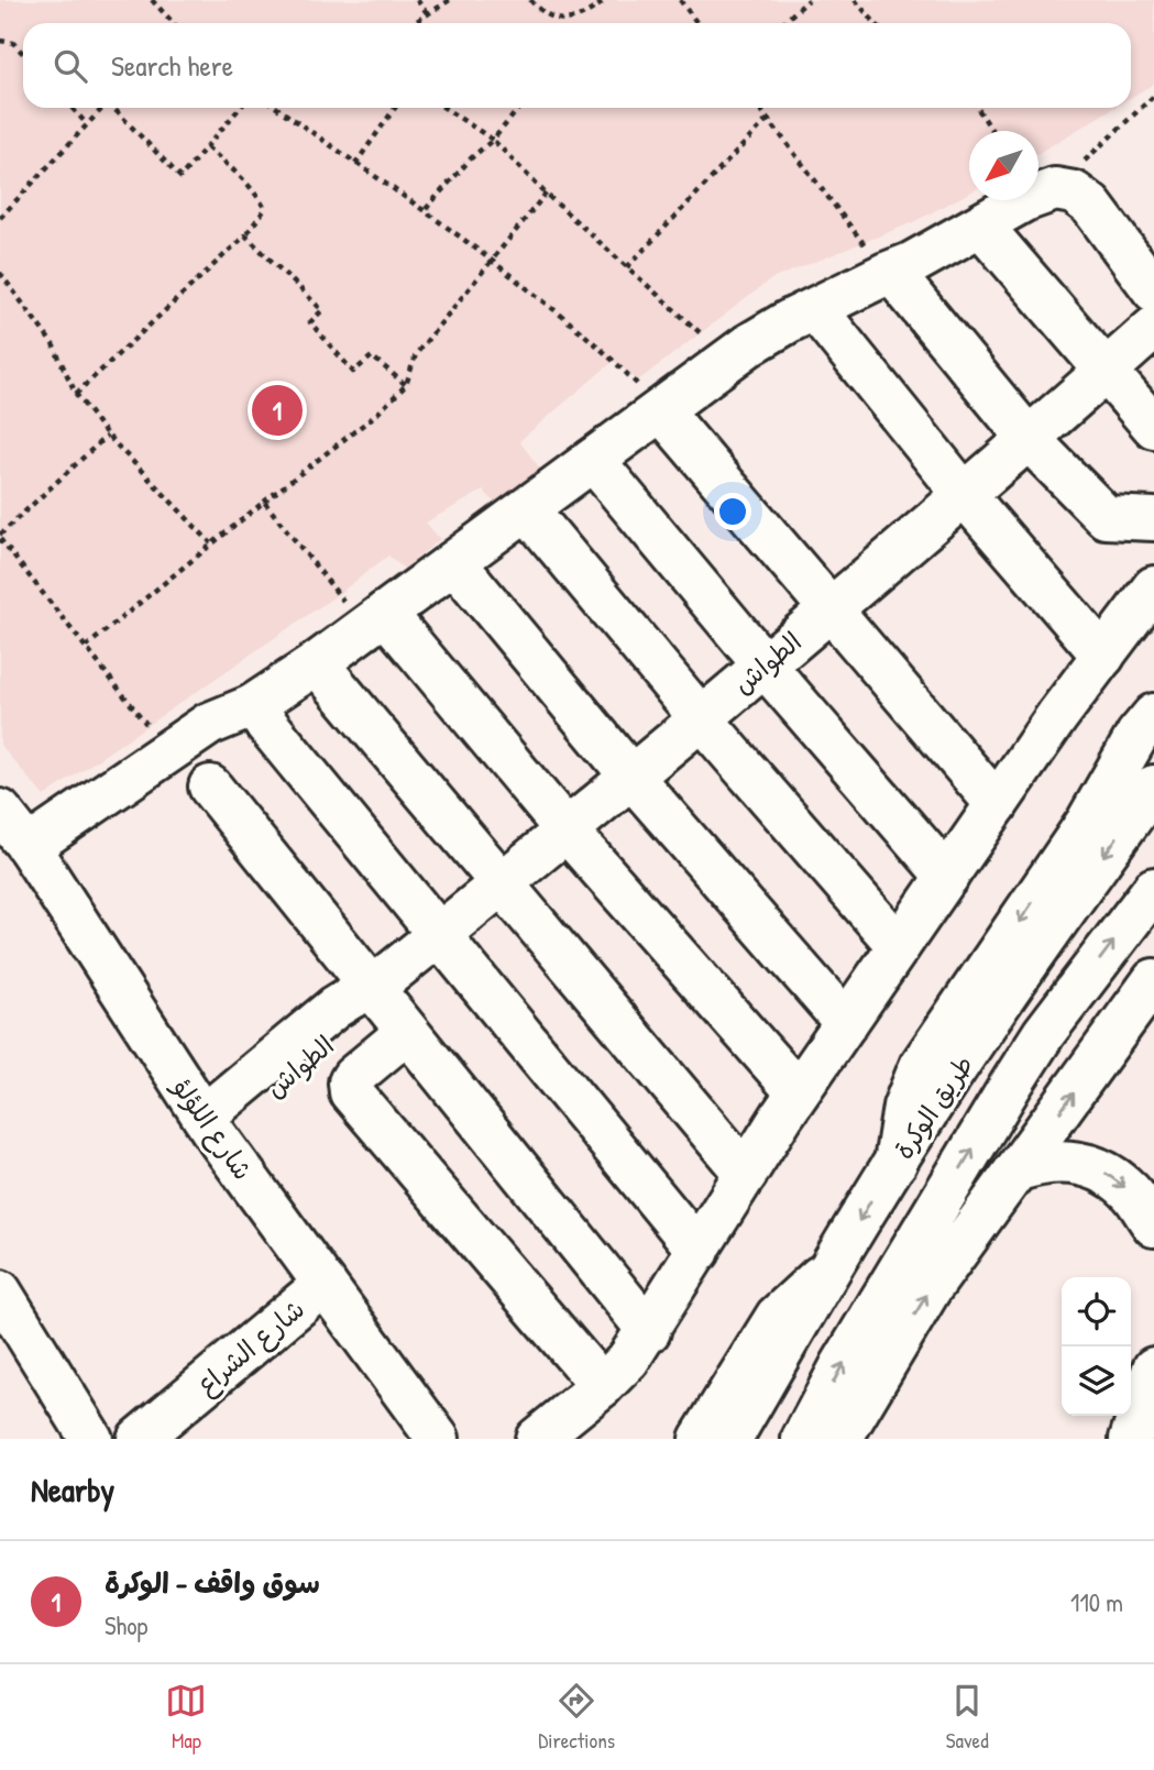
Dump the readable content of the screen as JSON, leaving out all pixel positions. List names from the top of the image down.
{
  "streets": {
    "main road": [
      "الطواش",
      "طريق الوكرة",
      "شارع اللؤلؤ",
      "شارع الشراع"
    ]
  },
  "crossings": [
    ["الطواش", "شارع اللؤلؤ"],
    ["شارع اللؤلؤ", "شارع الشراع"]
  ],
  "north": "bottom left",
  "page": {
    "search": "Search here",
    "pins": "1",
    "heading": "Nearby",
    "list": [
      {
        "mark": "1",
        "name": "سوق واقف - الوكرة",
        "note": "Shop",
        "value": "110 m"
      }
    ],
    "nav": ["Map", "Directions", "Saved"]
  }
}
